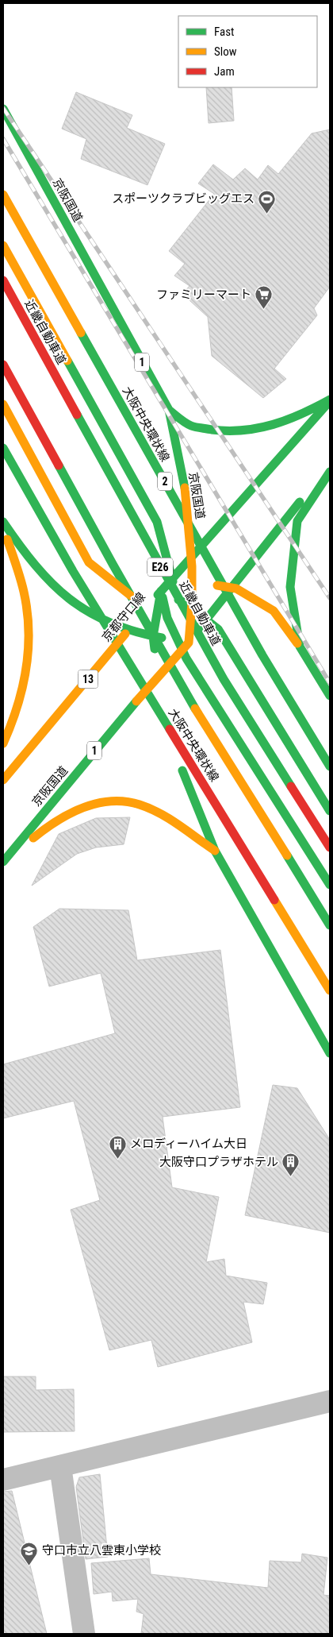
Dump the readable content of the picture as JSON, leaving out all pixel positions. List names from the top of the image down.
{
  "streets": {
    "main road": [
      "京阪国道",
      "近畿自動車道",
      "1",
      "大阪中央環状線",
      "2",
      "E26",
      "京都守口線",
      "13"
    ]
  },
  "crossings": [
    ["京阪国道", "京都守口線"]
  ],
  "places": {
    "sports": ["スポーツクラブビッグエス"],
    "supermarket": ["ファミリーマート"],
    "building": ["メロディーハイム大日", "大阪守口プラザホテル"],
    "school or university": ["守口市立八雲東小学校"]
  },
  "legend": ["Fast", "Slow", "Jam"]
}
